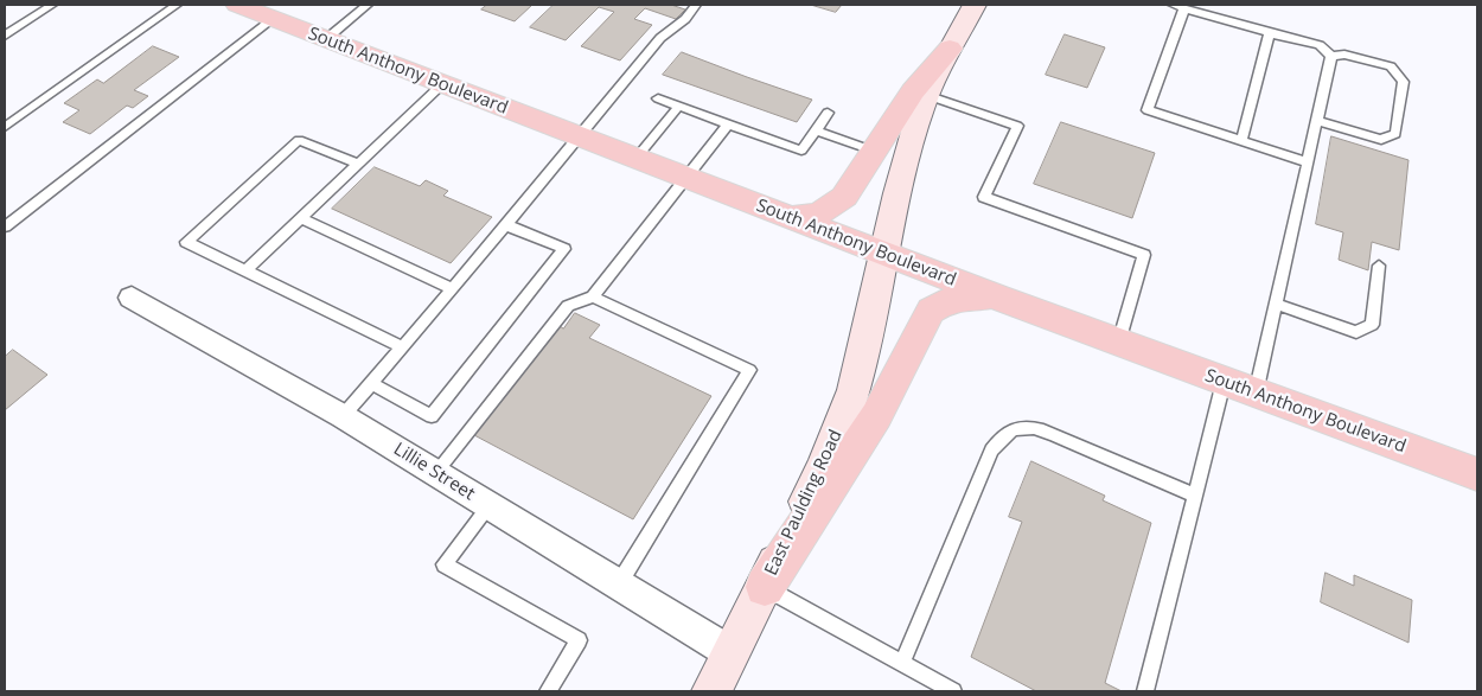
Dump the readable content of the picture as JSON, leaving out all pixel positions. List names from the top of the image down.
{
  "streets": {
    "main road": ["South Anthony Boulevard", "East Paulding Road"],
    "street": ["Lillie Street"]
  },
  "crossings": [
    ["South Anthony Boulevard", "East Paulding Road"],
    ["Lillie Street", "East Paulding Road"]
  ]
}
